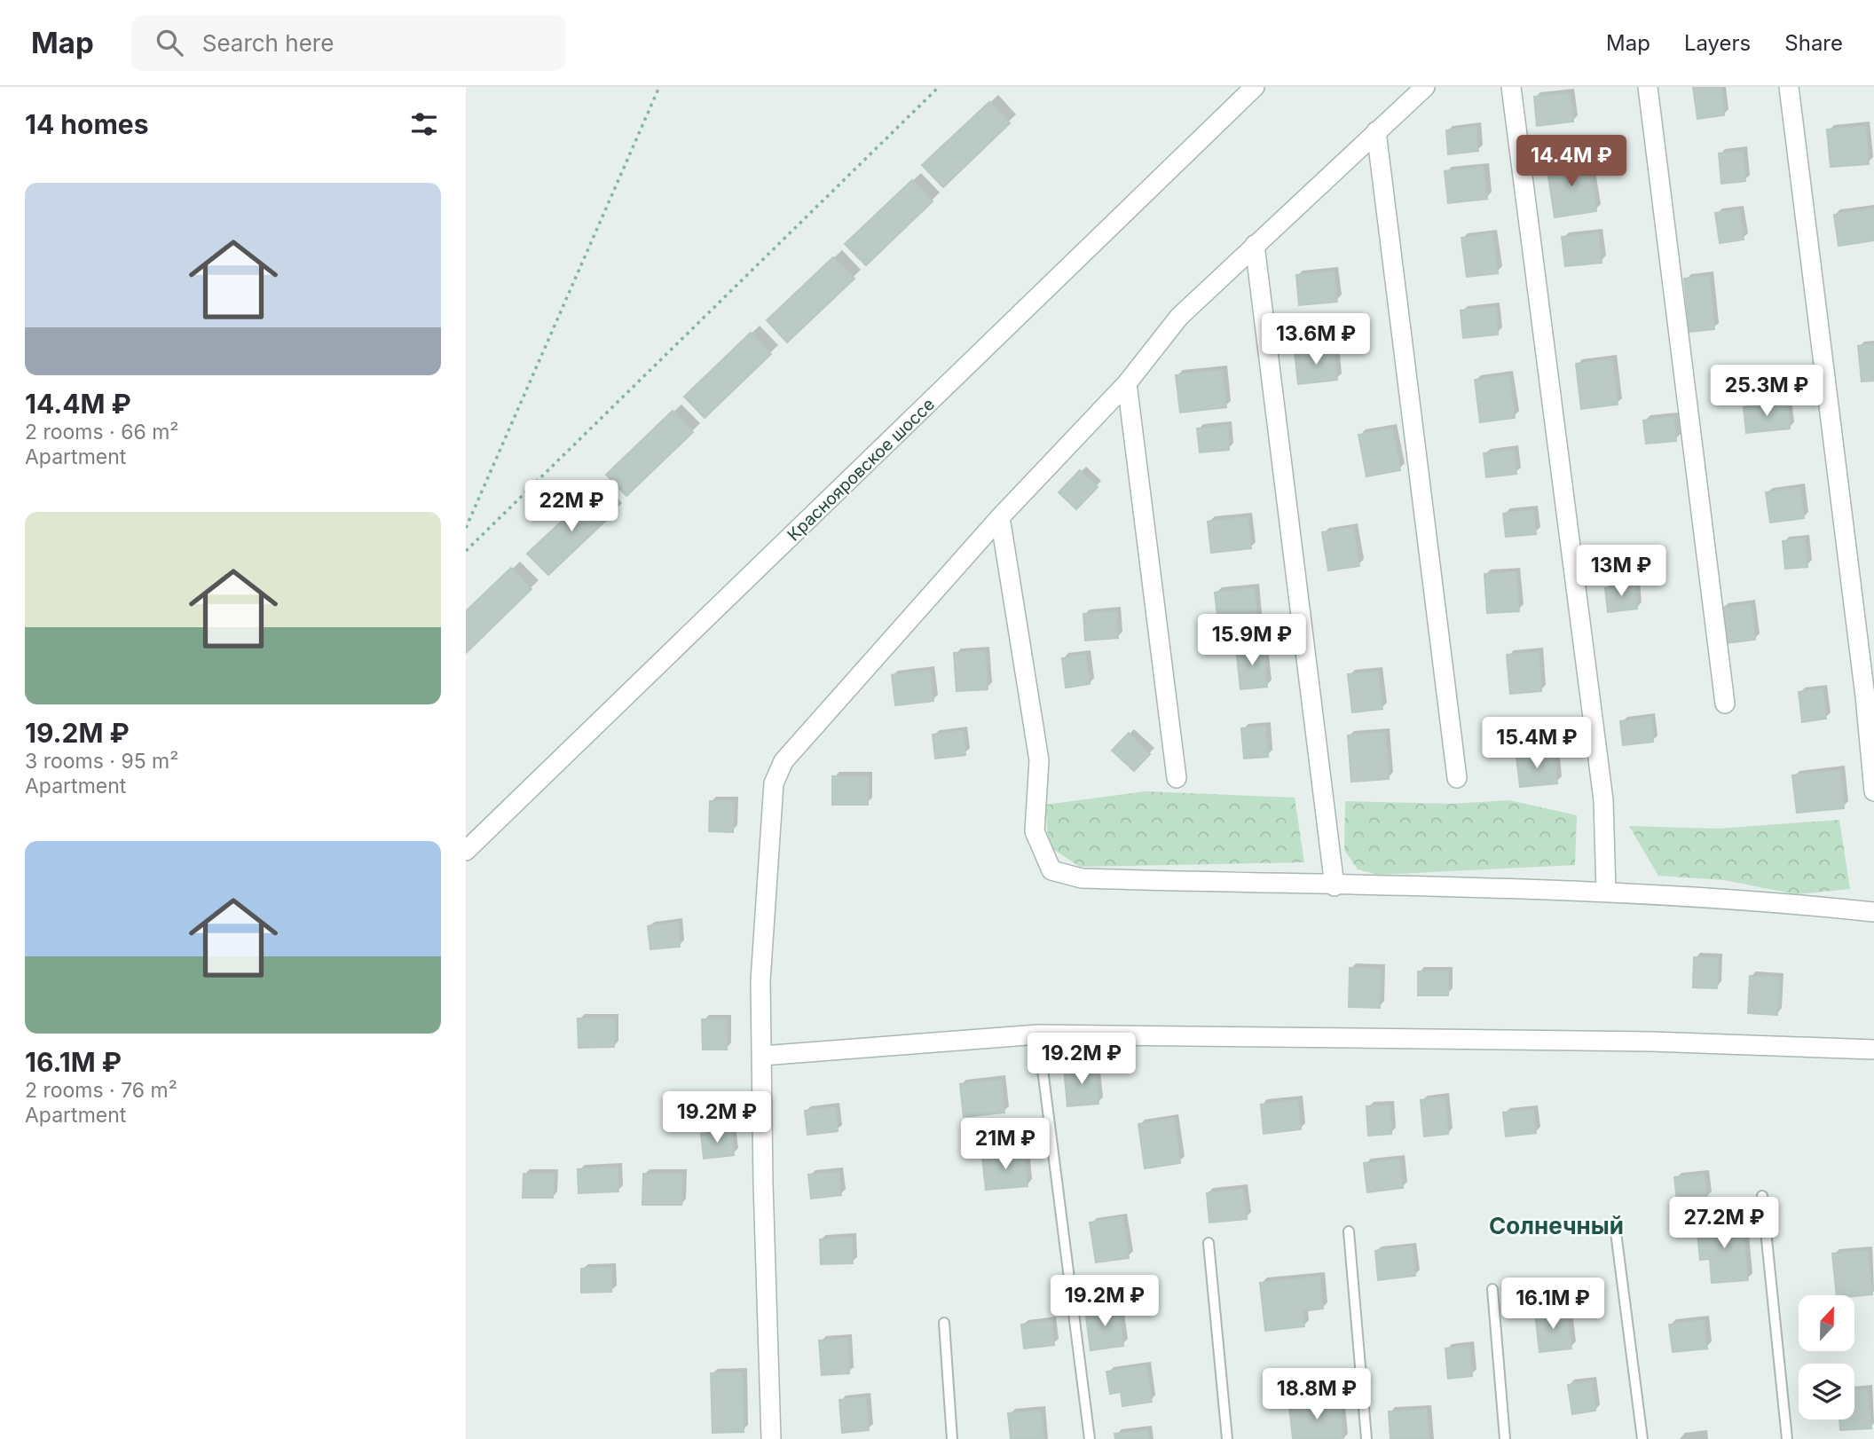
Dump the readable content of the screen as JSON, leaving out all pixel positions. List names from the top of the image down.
{
  "streets": {
    "street": ["Краснояровское шоссе"]
  },
  "districts": ["Солнечный"],
  "north": "top",
  "page": {
    "header": "Map",
    "search": "Search here",
    "nav": ["Map", "Layers", "Share"],
    "heading": "14 homes",
    "price": [
      "14.4M ₽",
      "13.6M ₽",
      "25.3M ₽",
      "22M ₽",
      "13M ₽",
      "15.9M ₽",
      "15.4M ₽",
      "19.2M ₽",
      "19.2M ₽",
      "21M ₽",
      "27.2M ₽",
      "19.2M ₽",
      "16.1M ₽",
      "18.8M ₽"
    ],
    "list": [
      {
        "name": "14.4M ₽",
        "note": "2 rooms · 66 m² · Apartment"
      },
      {
        "name": "19.2M ₽",
        "note": "3 rooms · 95 m² · Apartment"
      },
      {
        "name": "16.1M ₽",
        "note": "2 rooms · 76 m² · Apartment"
      }
    ]
  }
}
